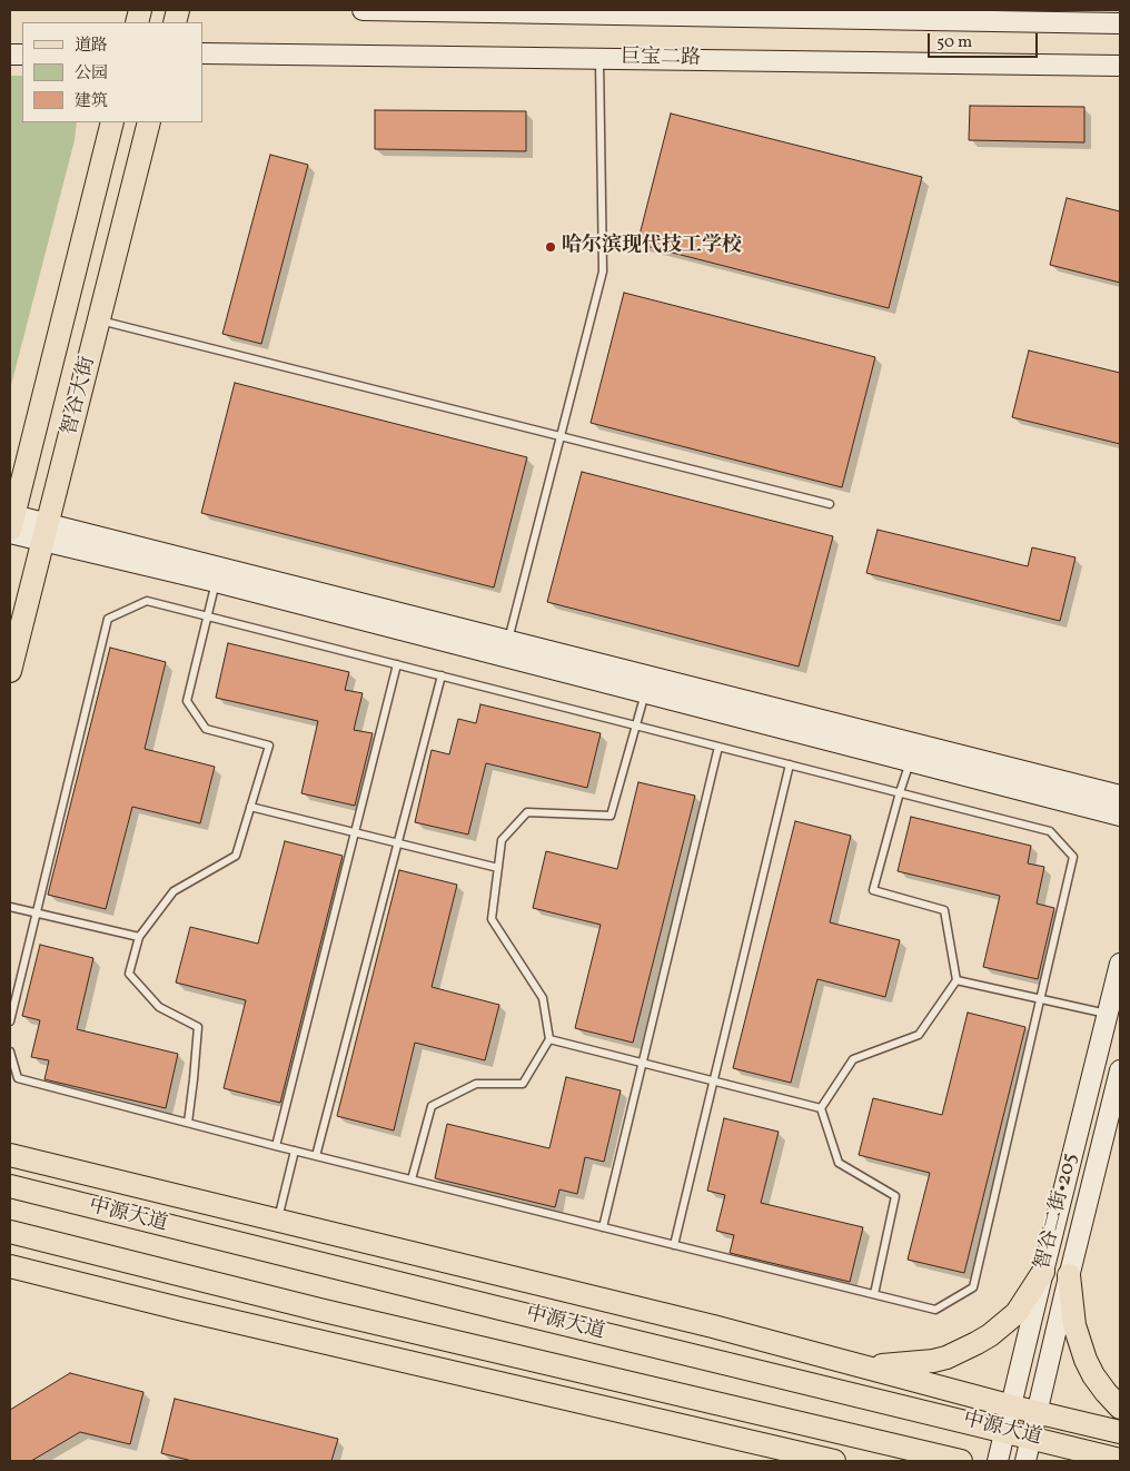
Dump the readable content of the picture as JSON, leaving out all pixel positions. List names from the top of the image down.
{
  "streets": {
    "main road": ["智谷大街", "中源大道"],
    "street": ["巨宝二路", "智谷二街•205"]
  },
  "crossings": [
    ["智谷二街•205", "中源大道"]
  ],
  "places": ["哈尔滨现代技工学校"],
  "legend": ["道路", "公园", "建筑"],
  "scale_bar": "50 m"
}
